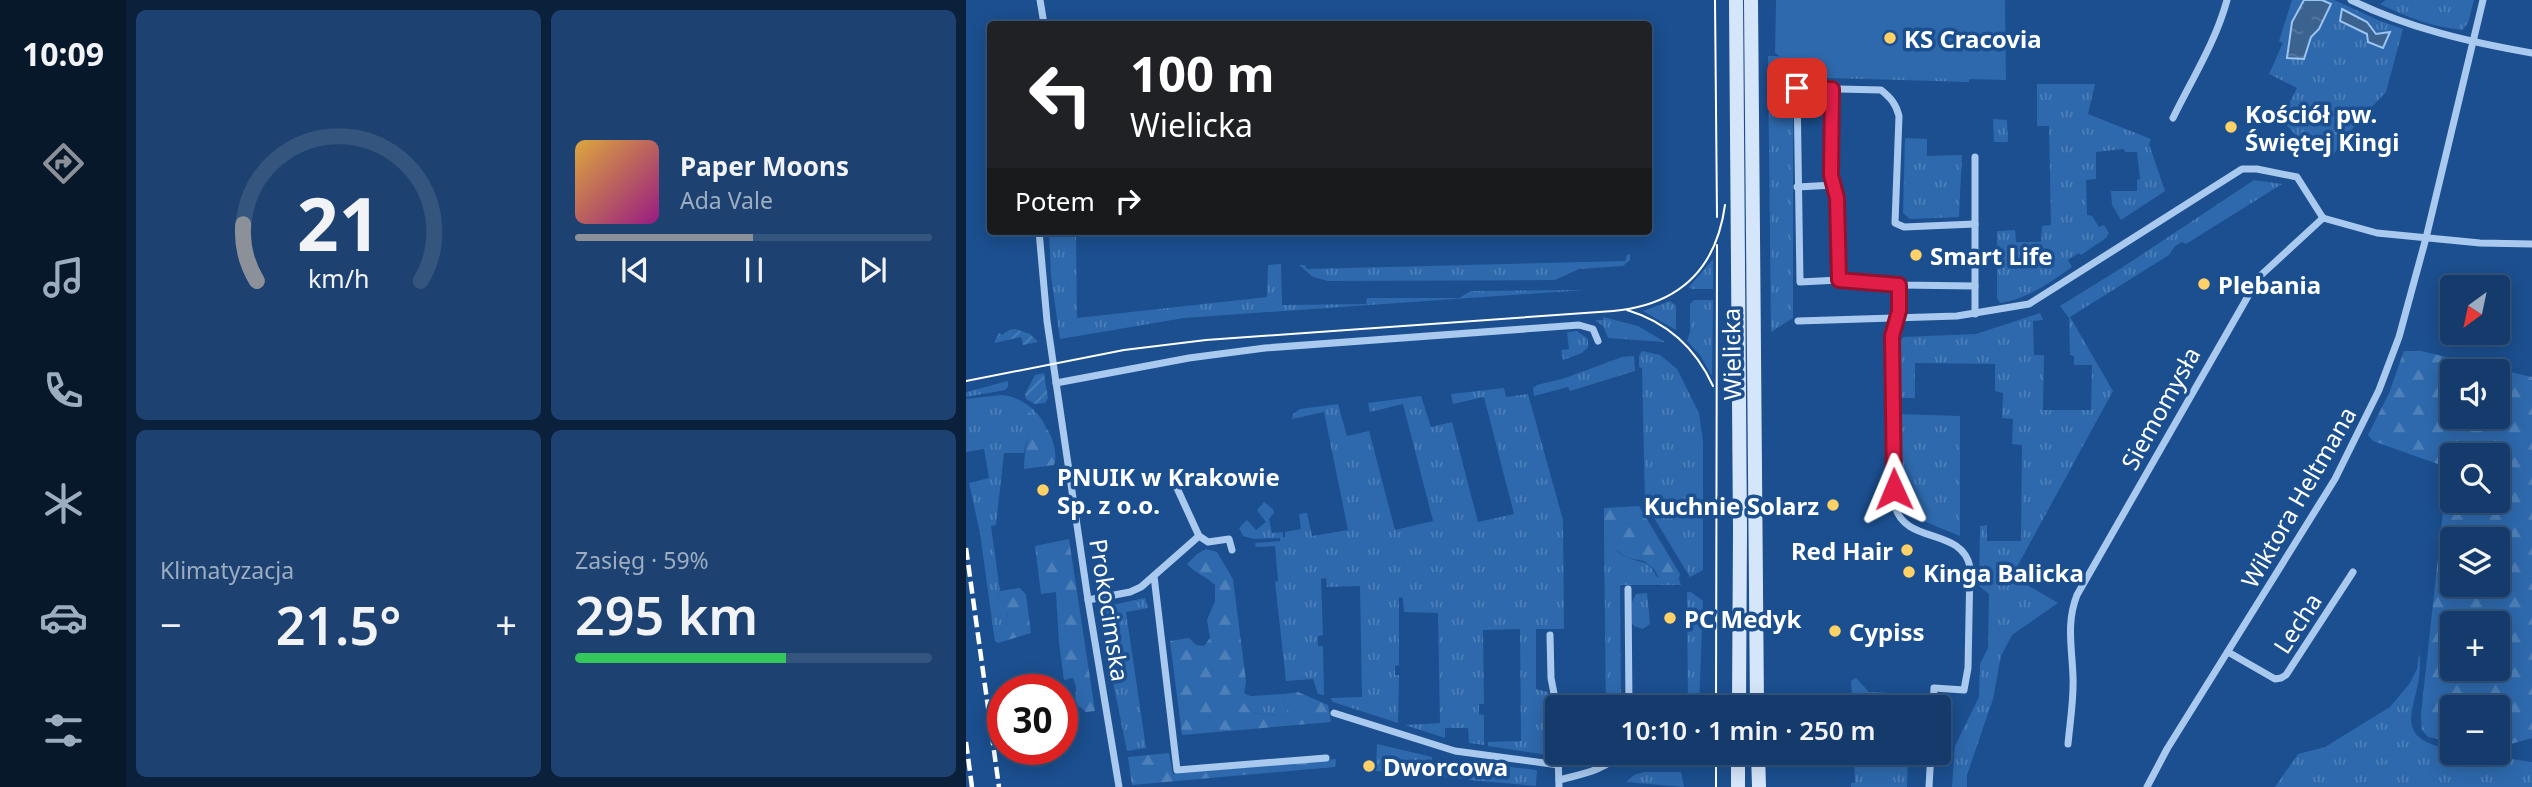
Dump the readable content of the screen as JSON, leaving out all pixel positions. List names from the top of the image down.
{
  "streets": {
    "main road": ["Wielicka"],
    "street": [
      "Siemomysła",
      "Wiktora Heltmana",
      "Prokocimska",
      "Lecha"
    ]
  },
  "crossings": [
    ["Wiktora Heltmana", "Lecha"]
  ],
  "places": [
    "KS Cracovia",
    "Kościół pw. Świętej Kingi",
    "Smart Life",
    "Plebania",
    "PNUIK w Krakowie Sp. z o.o.",
    "Kuchnie Solarz",
    "Red Hair",
    "Kinga Balicka",
    "PC Medyk",
    "Cypiss",
    "Dworcowa"
  ],
  "north": "bottom left",
  "page": {
    "tabs": "10:09",
    "turn": ["100 m", "Wielicka"],
    "song": ["Paper Moons", "Ada Vale"],
    "then": "Potem",
    "map_buttons": ["+", "−"],
    "tile": [
      "Klimatyzacja",
      ["Zasięg · 59%", "295 km"]
    ],
    "heat": ["−", "21.5°", "+"],
    "limit": "30",
    "trip": "10:10 · 1 min · 250 m",
    "gauge": ["21", "km/h"]
  }
}
